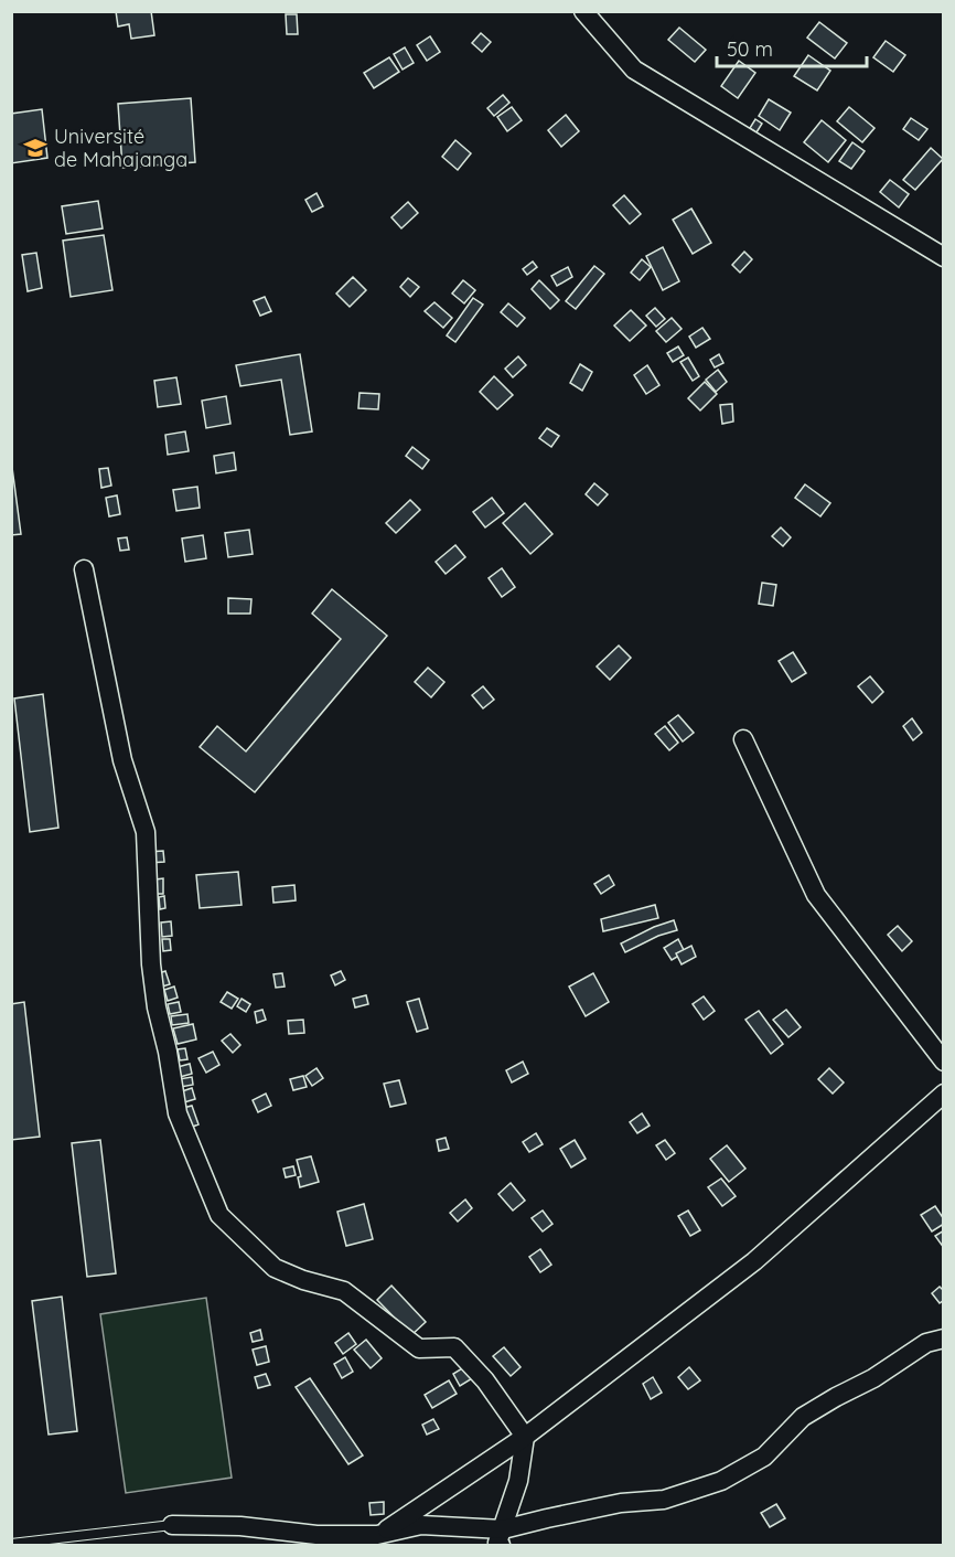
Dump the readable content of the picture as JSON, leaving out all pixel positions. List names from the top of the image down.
{
  "places": {
    "school or university": ["Université de Mahajanga"]
  },
  "scale_bar": "50 m"
}
